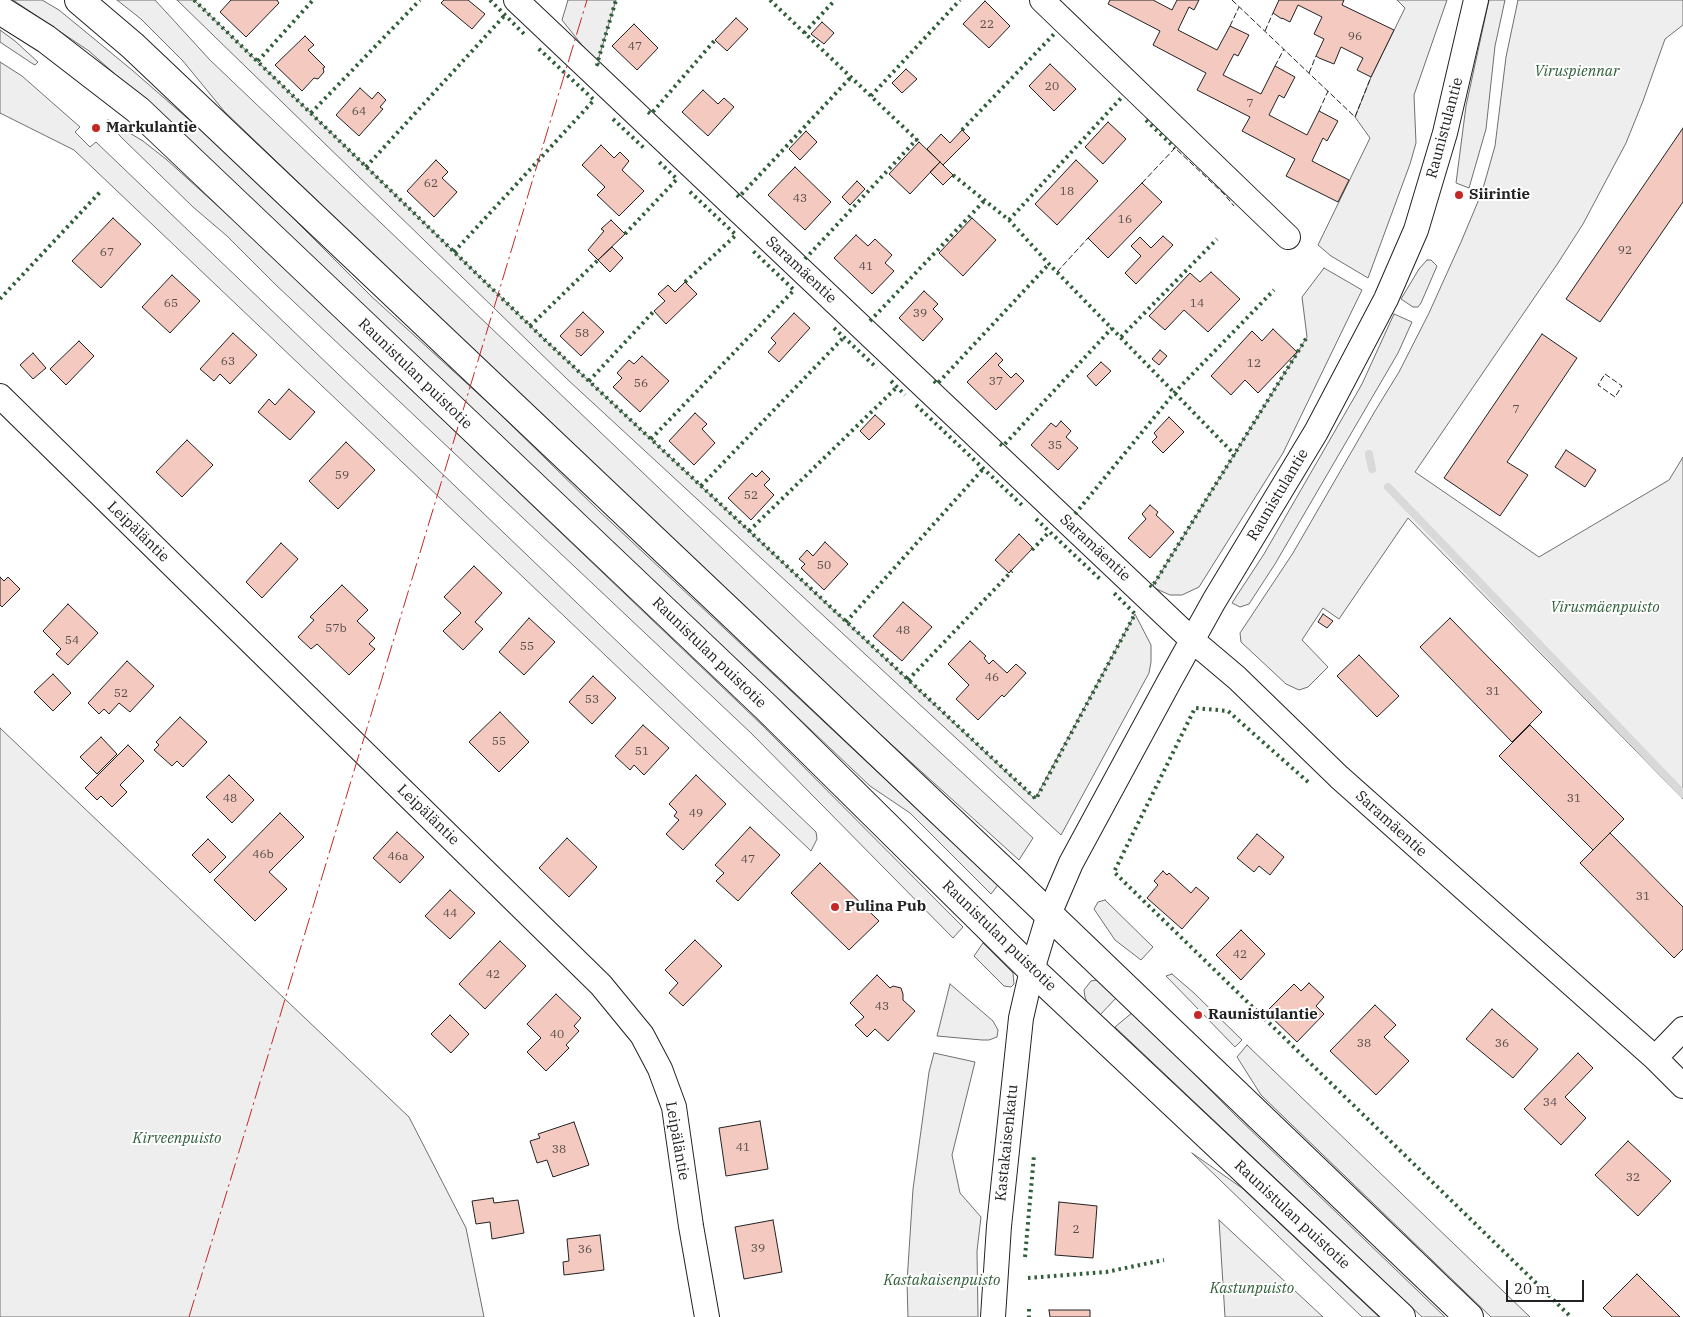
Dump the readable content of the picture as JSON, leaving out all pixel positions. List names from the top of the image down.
{
  "streets": {
    "main road": ["Raunistulan puistotie"],
    "street": [
      "Raunistulantie",
      "Saramäentie",
      "Leipäläntie",
      "Kastakaisenkatu"
    ]
  },
  "crossings": [
    ["Raunistulantie", "Saramäentie"],
    ["Raunistulantie", "Raunistulan puistotie"],
    ["Raunistulantie", "Kastakaisenkatu"],
    ["Raunistulan puistotie", "Kastakaisenkatu"]
  ],
  "parks": [
    "Viruspiennar",
    "Virusmäenpuisto",
    "Kirveenpuisto",
    "Kastakaisenpuisto",
    "Kastunpuisto"
  ],
  "places": [
    "Markulantie",
    "Siirintie",
    "Pulina Pub",
    "Raunistulantie"
  ],
  "house_numbers": [
    "22",
    "96",
    "47",
    "20",
    "7",
    "64",
    "62",
    "18",
    "43",
    "16",
    "92",
    "67",
    "41",
    "65",
    "14",
    "39",
    "58",
    "63",
    "12",
    "37",
    "56",
    "7",
    "35",
    "59",
    "52",
    "50",
    "57b",
    "48",
    "54",
    "55",
    "46",
    "31",
    "52",
    "53",
    "55",
    "51",
    "48",
    "31",
    "49",
    "46b",
    "46a",
    "47",
    "31",
    "44",
    "42",
    "42",
    "43",
    "40",
    "38",
    "36",
    "34",
    "41",
    "38",
    "32",
    "2",
    "39",
    "36"
  ],
  "scale_bar": "20 m"
}
